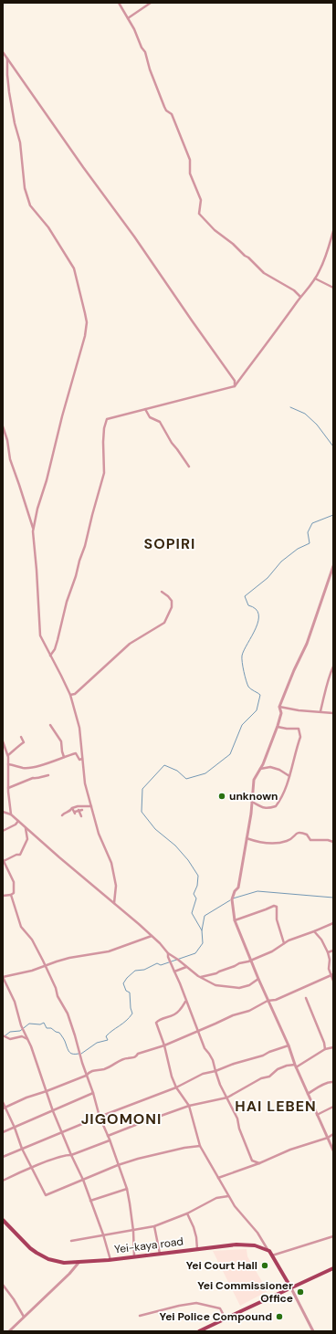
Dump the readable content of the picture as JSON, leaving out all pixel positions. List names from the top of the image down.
{
  "streets": {
    "main road": ["Yei-kaya road"]
  },
  "districts": ["SOPIRI", "HAI LEBEN", "JIGOMONI"],
  "places": [
    "unknown",
    "Yei Court Hall",
    "Yei Commissioner Office",
    "Yei Police Compound"
  ]
}
